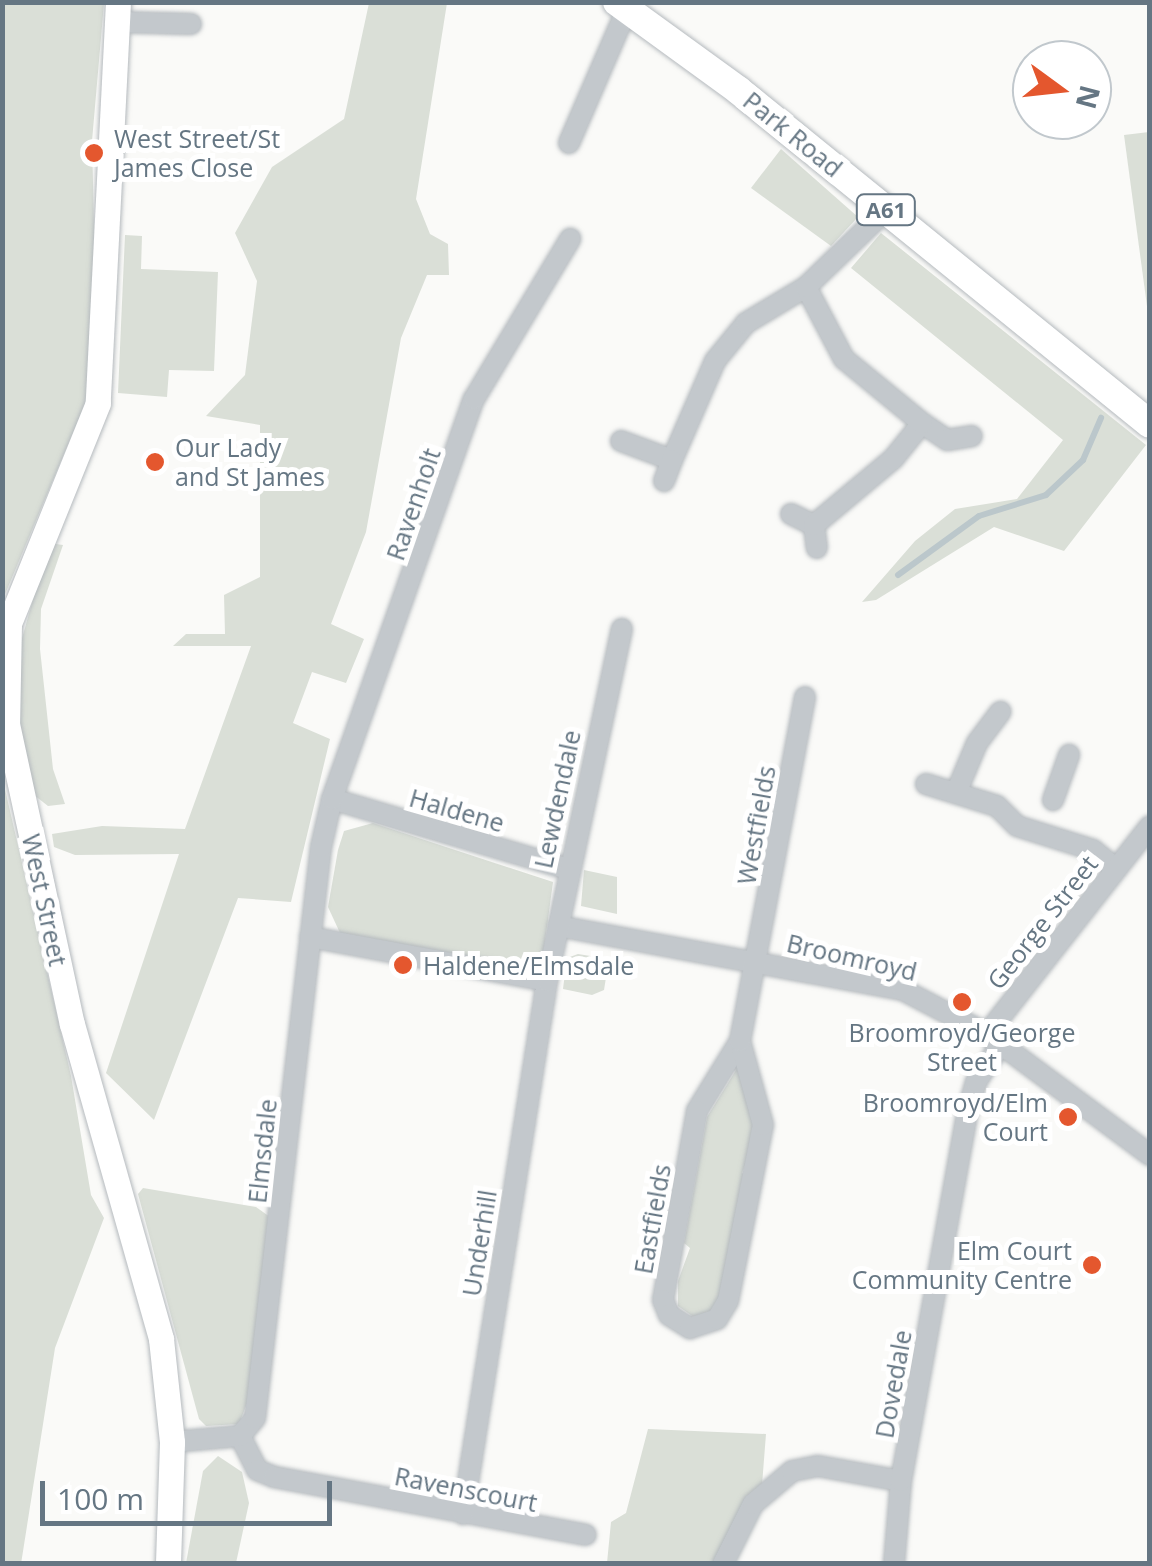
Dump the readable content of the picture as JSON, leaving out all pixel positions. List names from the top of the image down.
{
  "streets": {
    "highway": ["Park Road", "A61"],
    "main road": ["West Street"],
    "street": [
      "Ravenholt",
      "Lewdendale",
      "Haldene",
      "Westfields",
      "George Street",
      "Broomroyd",
      "Elmsdale",
      "Eastfields",
      "Underhill",
      "Dovedale",
      "Ravenscourt"
    ]
  },
  "crossings": [
    ["Ravenholt", "Haldene"],
    ["Ravenholt", "Elmsdale"],
    ["Lewdendale", "Haldene"],
    ["Lewdendale", "Broomroyd"],
    ["Lewdendale", "Underhill"],
    ["Haldene", "Elmsdale"],
    ["Westfields", "Broomroyd"],
    ["Westfields", "Eastfields"],
    ["George Street", "Broomroyd"],
    ["George Street", "Dovedale"],
    ["Broomroyd", "Eastfields"],
    ["Broomroyd", "Dovedale"],
    ["Elmsdale", "Ravenscourt"],
    ["Underhill", "Ravenscourt"]
  ],
  "places": [
    "West Street/St James Close",
    "Our Lady and St James",
    "Haldene/Elmsdale",
    "Broomroyd/George Street",
    "Broomroyd/Elm Court",
    "Elm Court Community Centre"
  ],
  "scale_bar": "100 m",
  "north": "right"
}
